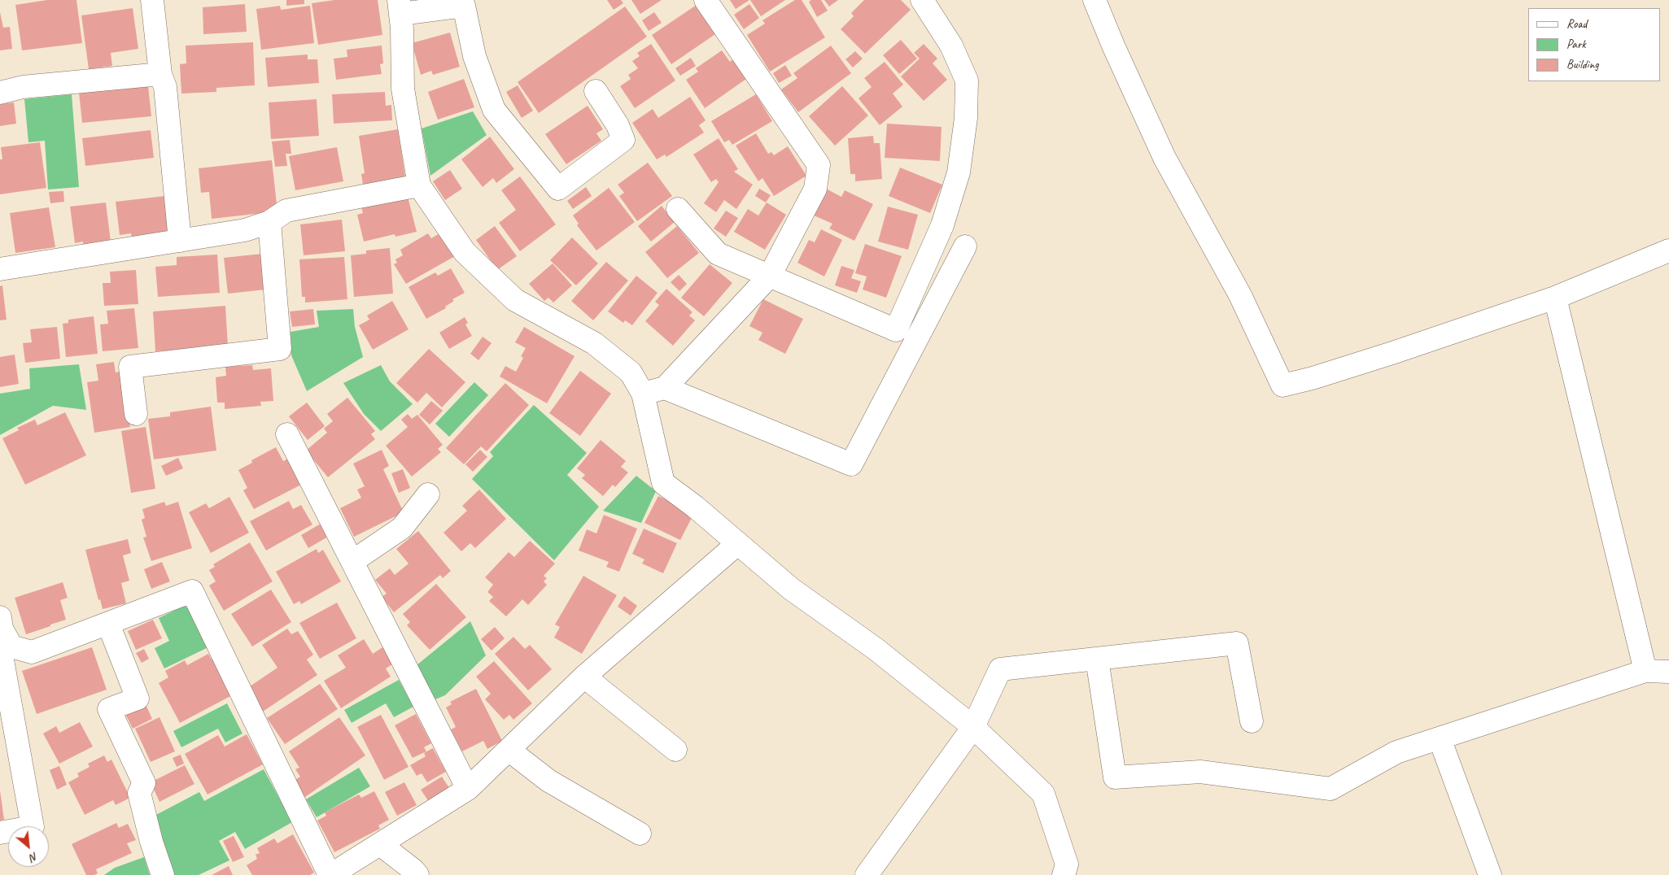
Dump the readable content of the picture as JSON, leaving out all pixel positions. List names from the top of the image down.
{
  "legend": ["Road", "Park", "Building"],
  "north": "bottom right"
}
